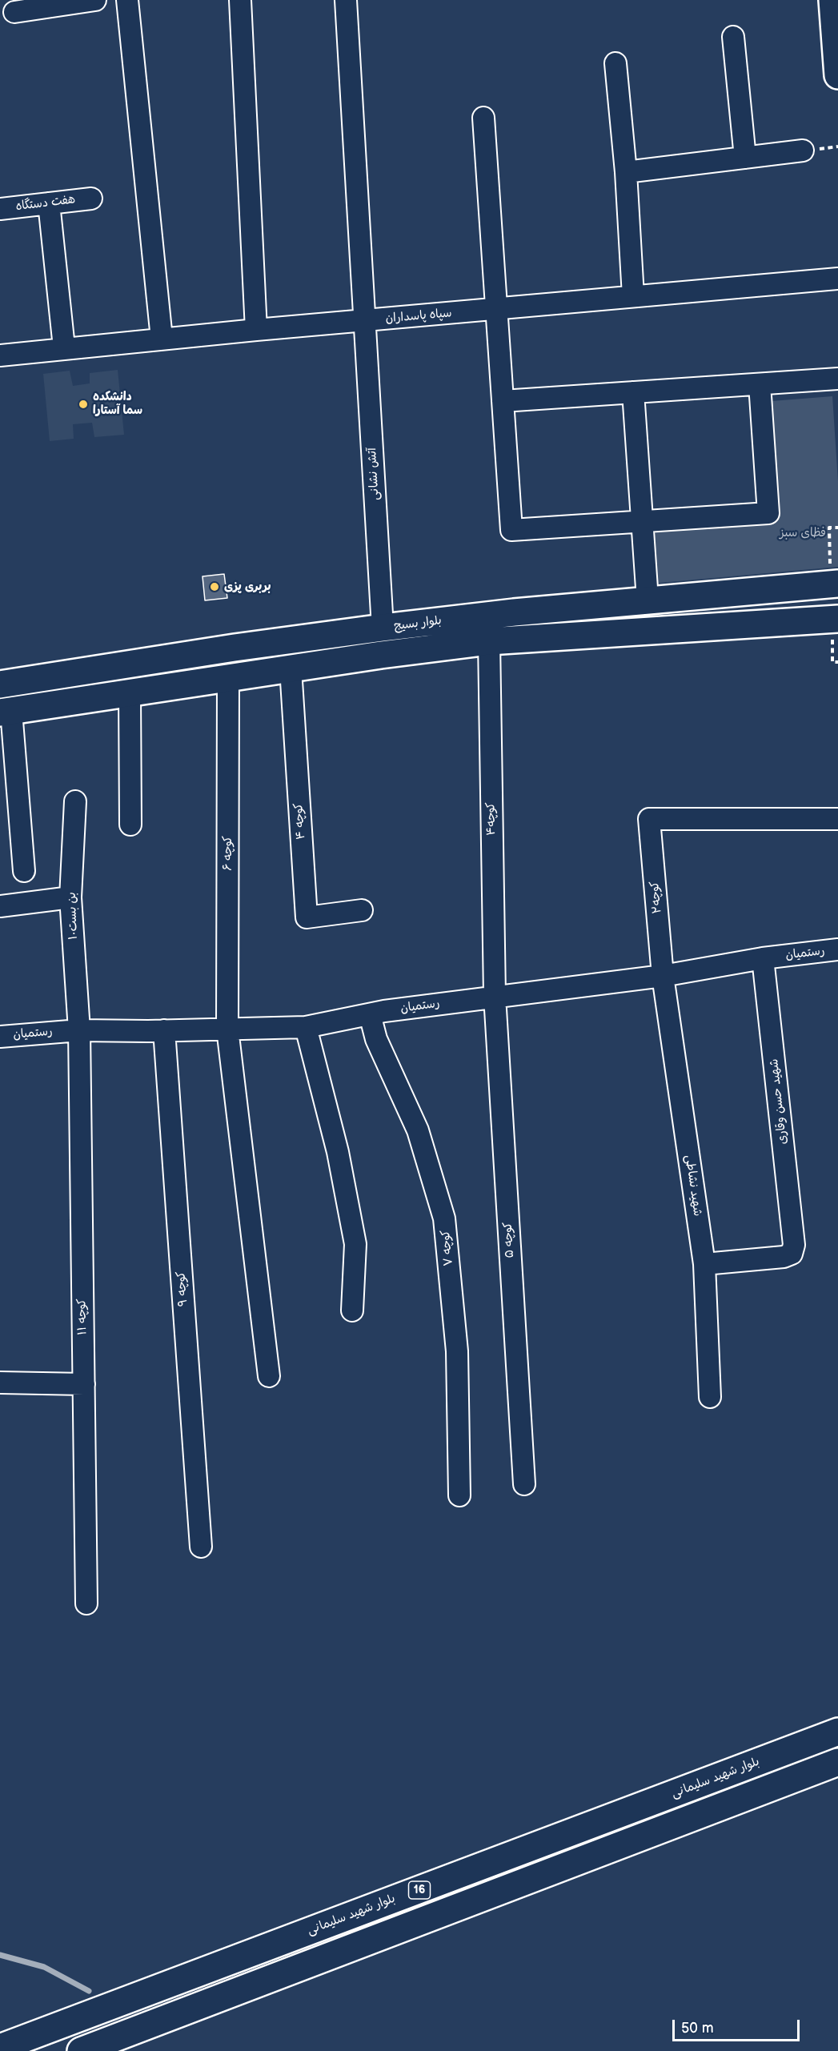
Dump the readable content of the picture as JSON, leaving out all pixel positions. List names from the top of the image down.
{
  "streets": {
    "main road": ["بلوار بسیج", "بلوار شهید سلیمانی", "16"],
    "street": [
      "هفت دستگاه",
      "سپاه پاسداران",
      "آتش نشانی",
      "کوچه۴",
      "کوچه ۴",
      "کوچه ۶",
      "کوچه۲",
      "بن بست۱۰",
      "رستمیان",
      "شهید حسن وقاری",
      "شهید نشاطی",
      "کوچه ۵",
      "کوچه ۷",
      "کوچه ۹",
      "کوچه ۱۱"
    ]
  },
  "crossings": [
    ["سپاه پاسداران", "آتش نشانی"],
    ["آتش نشانی", "بلوار بسیج"],
    ["کوچه۴", "رستمیان"],
    ["کوچه۴", "کوچه ۵"],
    ["کوچه ۶", "رستمیان"],
    ["کوچه۲", "رستمیان"],
    ["کوچه۲", "شهید نشاطی"],
    ["بن بست۱۰", "رستمیان"],
    ["بن بست۱۰", "کوچه ۱۱"],
    ["رستمیان", "شهید حسن وقاری"],
    ["رستمیان", "شهید نشاطی"],
    ["رستمیان", "کوچه ۵"],
    ["رستمیان", "کوچه ۷"],
    ["رستمیان", "کوچه ۹"],
    ["رستمیان", "کوچه ۱۱"],
    ["شهید حسن وقاری", "شهید نشاطی"]
  ],
  "parks": ["فظای سبز"],
  "places": ["دانشکده سما آستارا", "بربری پزی"],
  "scale_bar": "50 m"
}
